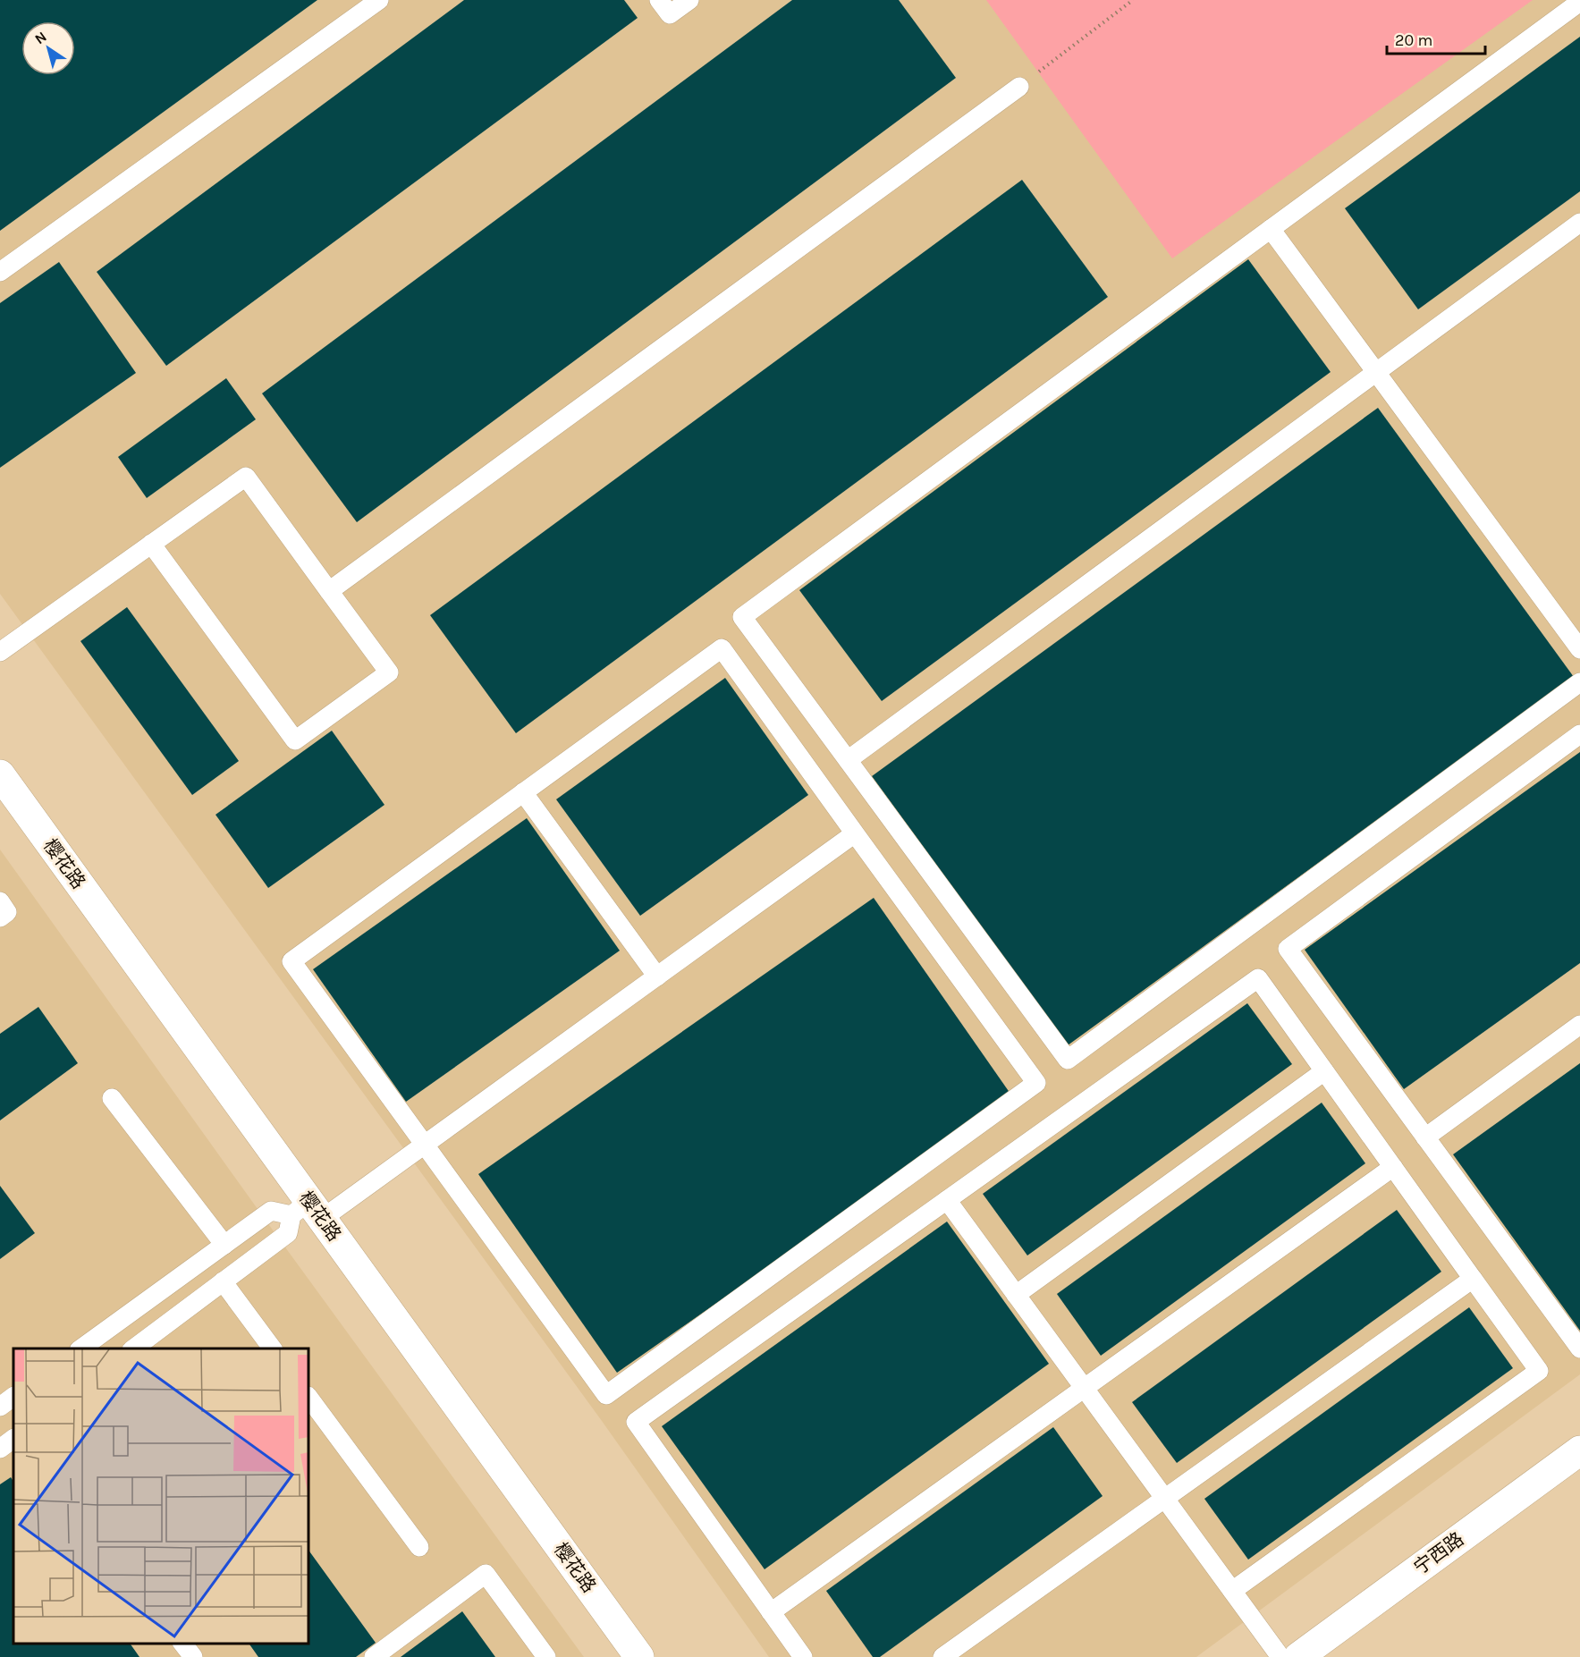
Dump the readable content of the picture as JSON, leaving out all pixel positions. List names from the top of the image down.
{
  "streets": {
    "street": ["樱花路", "宁西路"]
  },
  "scale_bar": "20 m",
  "north": "top left"
}
